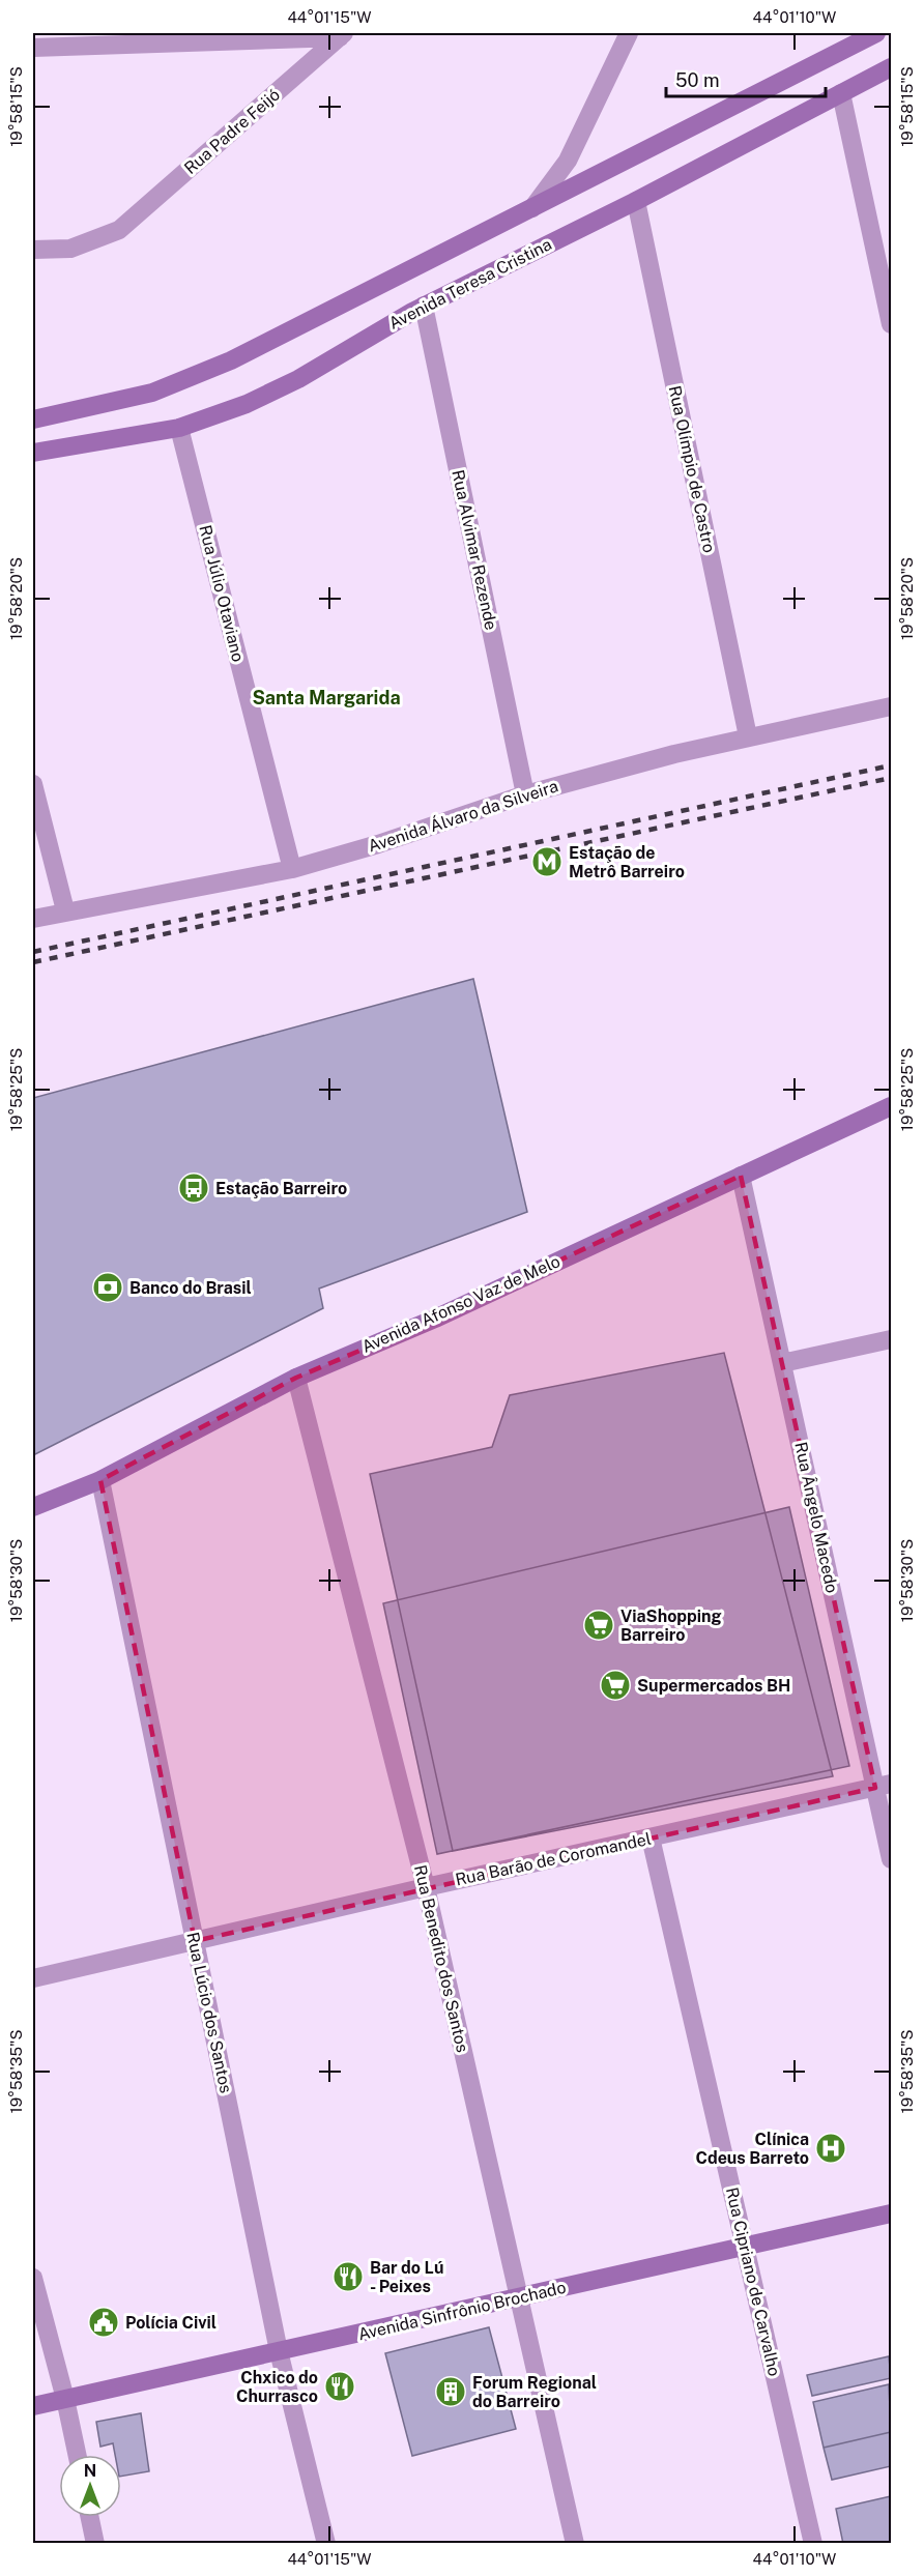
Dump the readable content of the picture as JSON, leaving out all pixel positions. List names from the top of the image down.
{
  "streets": {
    "main road": ["Avenida Teresa Cristina", "Avenida Afonso Vaz de Melo", "Avenida Sinfrônio Brochado"],
    "street": [
      "Rua Padre Feijó",
      "Rua Olímpio de Castro",
      "Rua Alvimar Rezende",
      "Rua Júlio Otaviano",
      "Avenida Álvaro da Silveira",
      "Rua Ângelo Macedo",
      "Rua Barão de Coromandel",
      "Rua Benedito dos Santos",
      "Rua Lúcio dos Santos",
      "Rua Cipriano de Carvalho"
    ]
  },
  "crossings": [
    ["Avenida Teresa Cristina", "Rua Olímpio de Castro"],
    ["Avenida Teresa Cristina", "Rua Alvimar Rezende"],
    ["Avenida Teresa Cristina", "Rua Júlio Otaviano"],
    ["Rua Olímpio de Castro", "Avenida Álvaro da Silveira"],
    ["Rua Alvimar Rezende", "Avenida Álvaro da Silveira"],
    ["Rua Júlio Otaviano", "Avenida Álvaro da Silveira"],
    ["Avenida Afonso Vaz de Melo", "Rua Ângelo Macedo"],
    ["Avenida Afonso Vaz de Melo", "Rua Benedito dos Santos"],
    ["Avenida Afonso Vaz de Melo", "Rua Lúcio dos Santos"],
    ["Rua Ângelo Macedo", "Rua Barão de Coromandel"],
    ["Rua Barão de Coromandel", "Rua Benedito dos Santos"],
    ["Rua Barão de Coromandel", "Rua Lúcio dos Santos"],
    ["Rua Barão de Coromandel", "Rua Cipriano de Carvalho"],
    ["Rua Benedito dos Santos", "Avenida Sinfrônio Brochado"],
    ["Rua Lúcio dos Santos", "Avenida Sinfrônio Brochado"],
    ["Rua Cipriano de Carvalho", "Avenida Sinfrônio Brochado"]
  ],
  "districts": ["Santa Margarida"],
  "places": {
    "metro station": ["Estação de Metrô Barreiro"],
    "bus stop": ["Estação Barreiro"],
    "bank": ["Banco do Brasil"],
    "supermarket": ["ViaShopping Barreiro", "Supermercados BH"],
    "hospital": ["Clínica Cdeus Barreto"],
    "restaurant": ["Bar do Lú - Peixes", "Chxico do Churrasco"],
    "public building": ["Polícia Civil"],
    "building": ["Forum Regional do Barreiro"]
  },
  "scale_bar": "50 m",
  "north": "top",
  "coordinates": [
    "44°01'15\"W",
    "44°01'10\"W",
    "19°58'15\"S",
    "19°58'20\"S",
    "19°58'25\"S",
    "19°58'30\"S",
    "19°58'35\"S"
  ]
}
